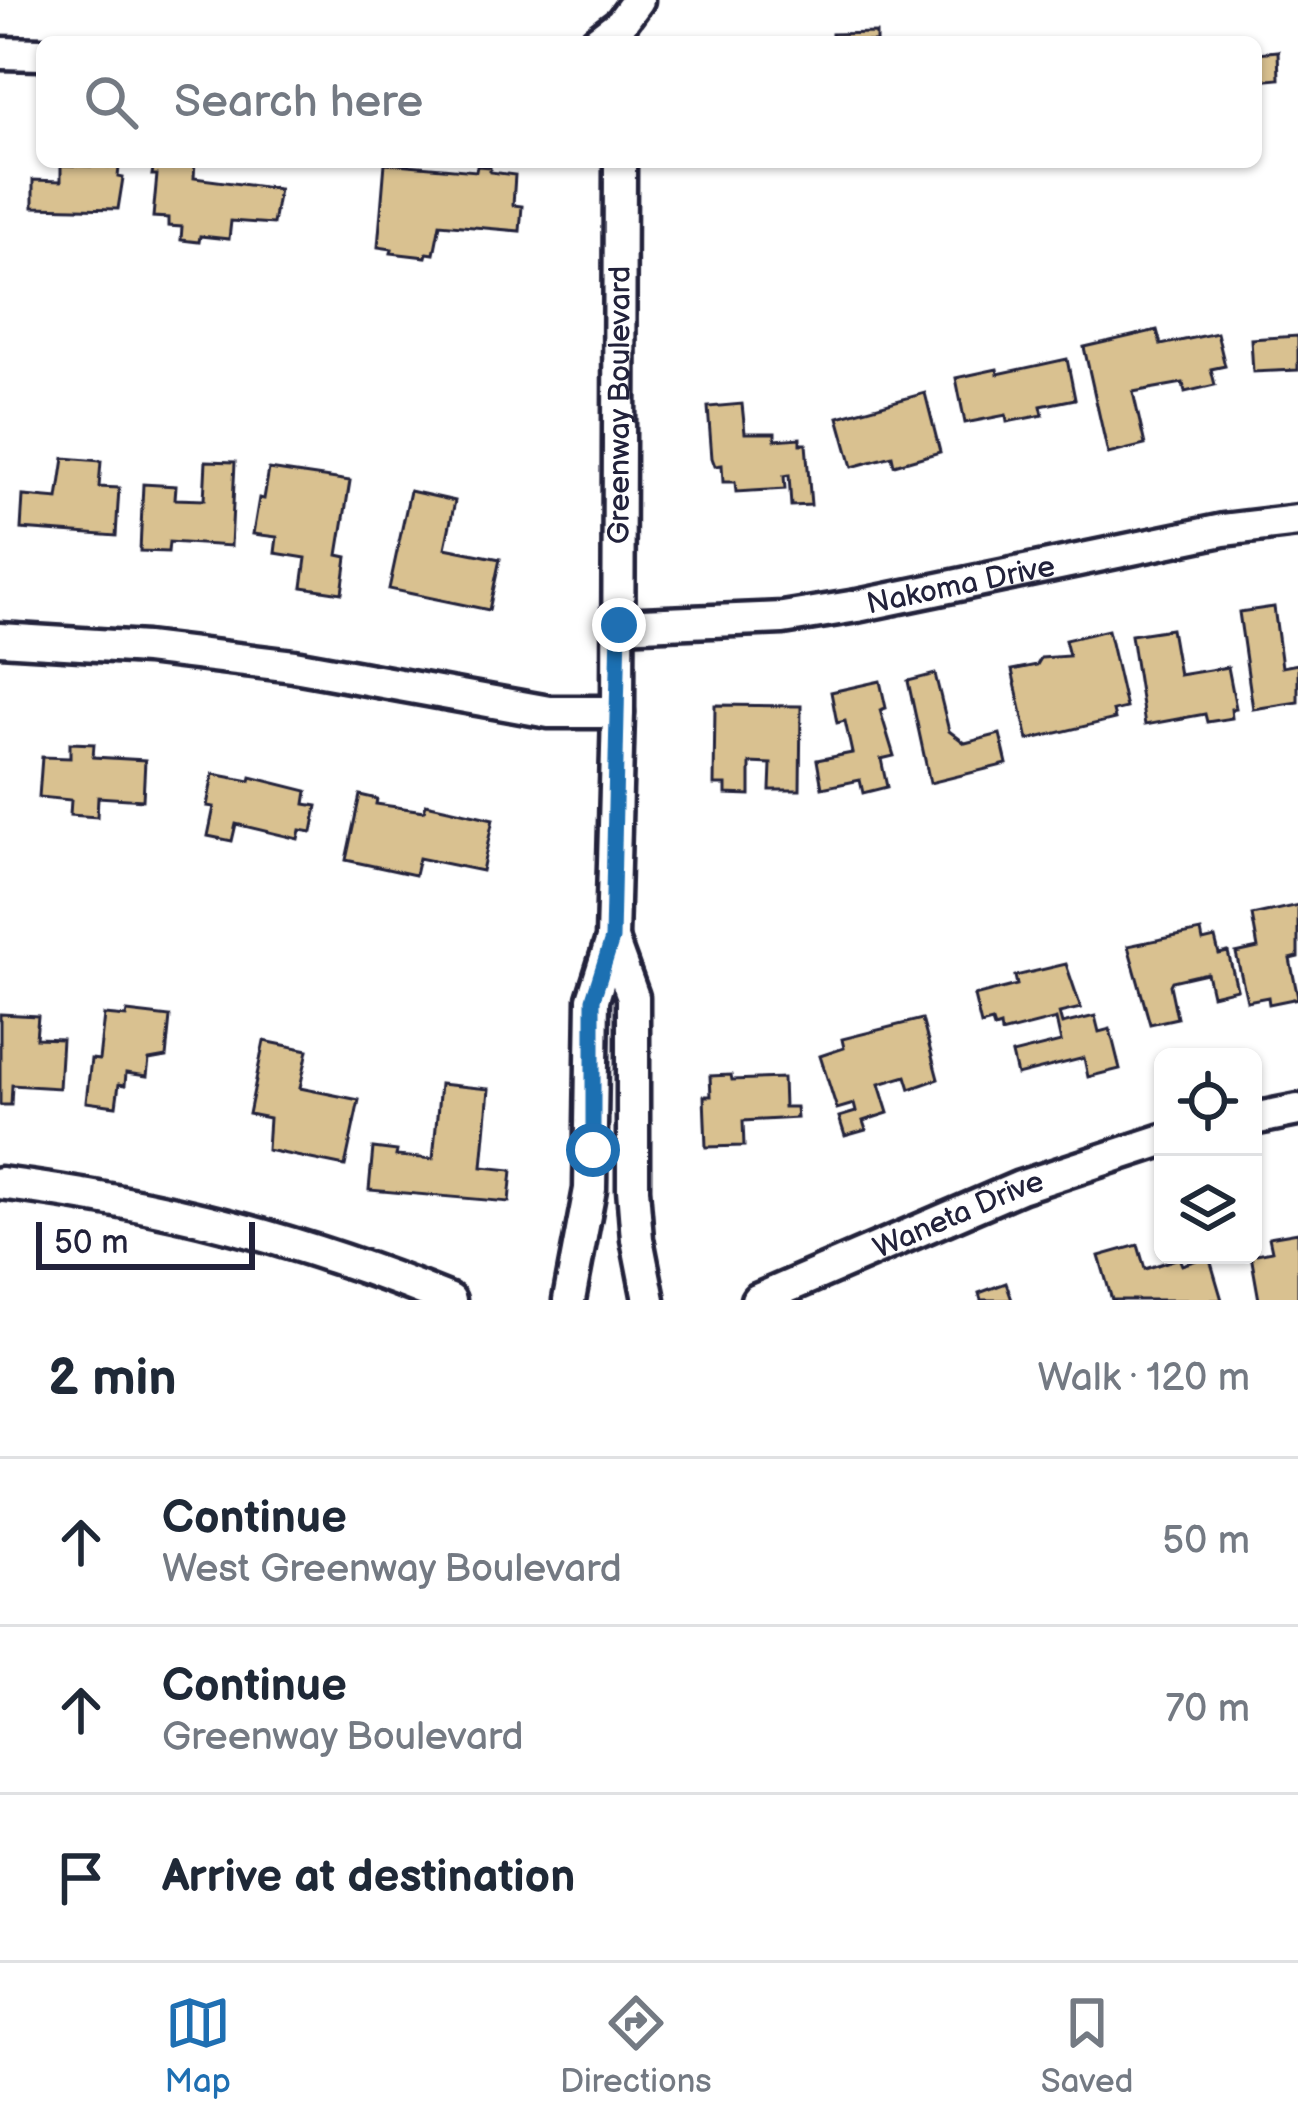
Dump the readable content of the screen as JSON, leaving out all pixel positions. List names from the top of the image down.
{
  "streets": {
    "street": ["Greenway Boulevard", "Nakoma Drive", "Waneta Drive"]
  },
  "crossings": [
    ["Greenway Boulevard", "Nakoma Drive"]
  ],
  "scale_bar": "50 m",
  "page": {
    "search": "Search here",
    "scale": "50 m",
    "heading": ["2 min", "Walk · 120 m"],
    "list": [
      ["Continue", "West Greenway Boulevard", "50 m"],
      ["Continue", "Greenway Boulevard", "70 m"],
      "Arrive at destination"
    ],
    "nav": ["Map", "Directions", "Saved"]
  }
}
